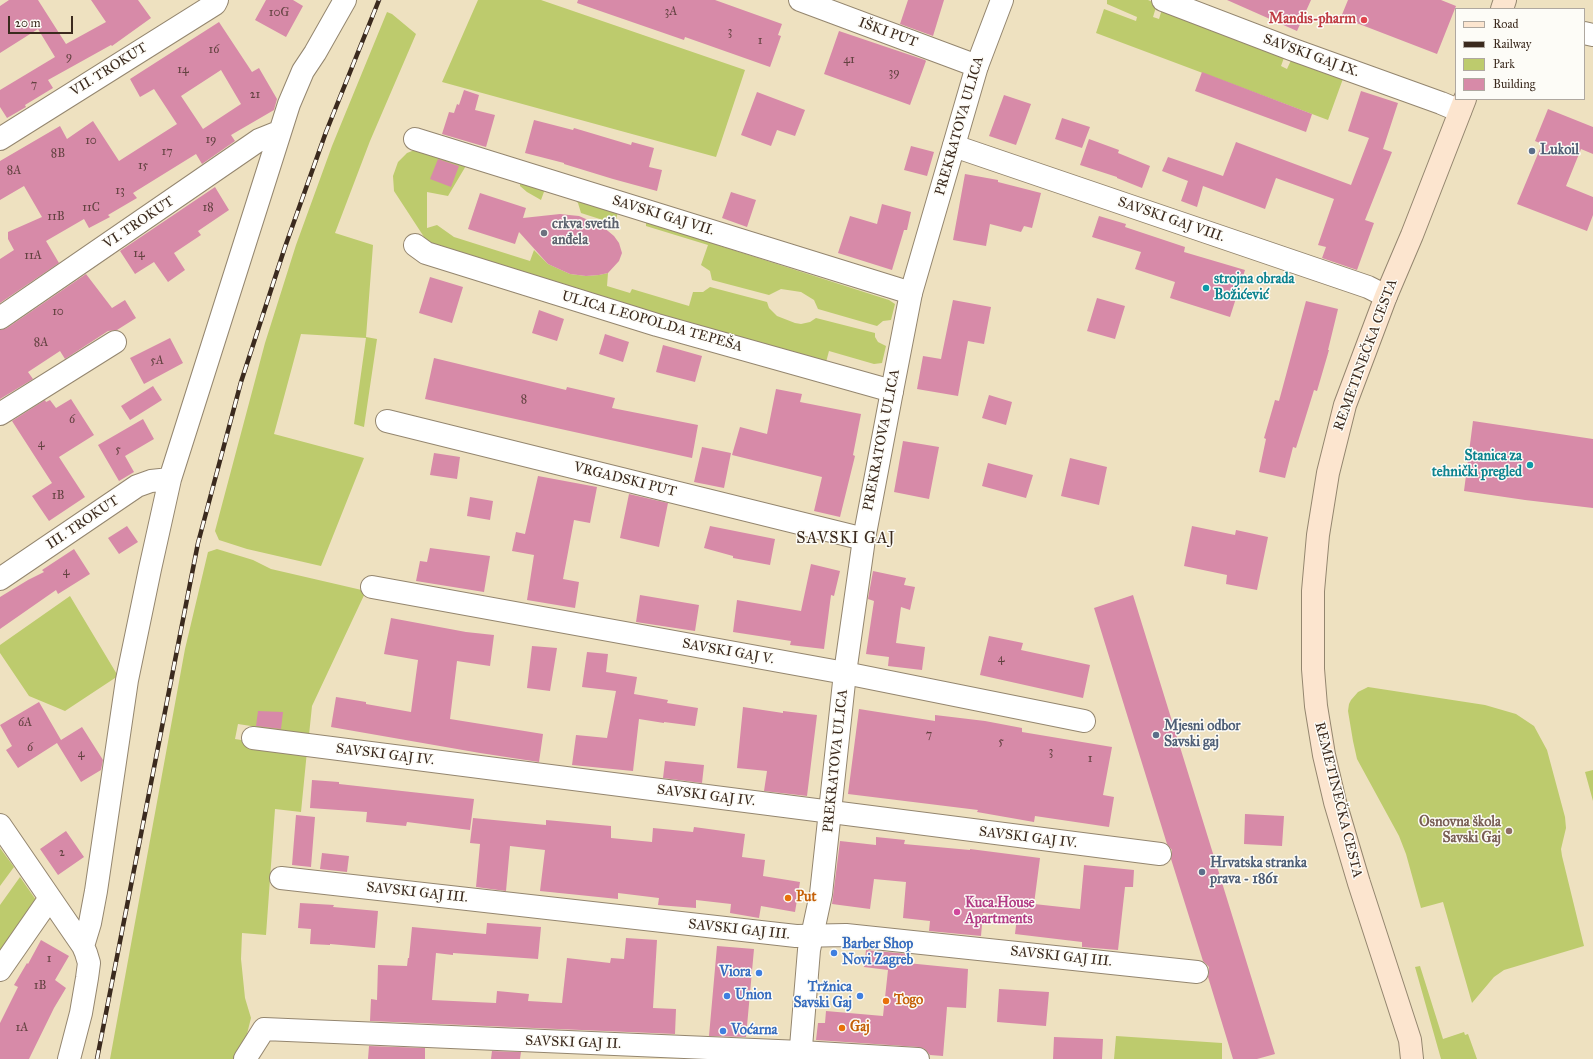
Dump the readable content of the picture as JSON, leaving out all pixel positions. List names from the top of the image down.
{
  "streets": {
    "main road": ["REMETINEČKA CESTA"],
    "street": [
      "IŠKI PUT",
      "SAVSKI GAJ IX.",
      "VII. TROKUT",
      "PREKRATOVA ULICA",
      "SAVSKI GAJ VII.",
      "SAVSKI GAJ VIII.",
      "VI. TROKUT",
      "ULICA LEOPOLDA TEPEŠA",
      "VRGADSKI PUT",
      "III. TROKUT",
      "SAVSKI GAJ V.",
      "SAVSKI GAJ IV.",
      "SAVSKI GAJ III.",
      "SAVSKI GAJ II."
    ]
  },
  "crossings": [
    ["IŠKI PUT", "PREKRATOVA ULICA"],
    ["SAVSKI GAJ IX.", "REMETINEČKA CESTA"],
    ["PREKRATOVA ULICA", "SAVSKI GAJ VII."],
    ["PREKRATOVA ULICA", "SAVSKI GAJ VIII."],
    ["PREKRATOVA ULICA", "ULICA LEOPOLDA TEPEŠA"],
    ["PREKRATOVA ULICA", "VRGADSKI PUT"],
    ["PREKRATOVA ULICA", "SAVSKI GAJ V."],
    ["PREKRATOVA ULICA", "SAVSKI GAJ IV."],
    ["PREKRATOVA ULICA", "SAVSKI GAJ III."],
    ["PREKRATOVA ULICA", "SAVSKI GAJ II."],
    ["SAVSKI GAJ VIII.", "REMETINEČKA CESTA"]
  ],
  "districts": ["SAVSKI GAJ"],
  "places": [
    "Mandis-pharm",
    "Lukoil",
    "crkva svetih anđela",
    "strojna obrada Božićević",
    "Stanica za tehnički pregled",
    "Mjesni odbor Savski gaj",
    "Osnovna škola Savski Gaj",
    "Hrvatska stranka prava - 1861",
    "Put",
    "Kuca.House Apartments",
    "Barber Shop Novi Zagreb",
    "Viora",
    "Union",
    "Tržnica Savski Gaj",
    "Togo",
    "Gaj",
    "Voćarna"
  ],
  "house_numbers": [
    "3A",
    "10G",
    "3",
    "1",
    "16",
    "9",
    "41",
    "14",
    "39",
    "7",
    "21",
    "19",
    "10",
    "17",
    "8B",
    "15",
    "8A",
    "13",
    "11C",
    "18",
    "11B",
    "14",
    "11A",
    "10",
    "8A",
    "5A",
    "8",
    "6",
    "4",
    "5",
    "1B",
    "4",
    "4",
    "6A",
    "7",
    "5",
    "6",
    "3",
    "4",
    "1",
    "2",
    "1",
    "1B",
    "1A"
  ],
  "legend": [
    "Road",
    "Railway",
    "Park",
    "Building"
  ],
  "scale_bar": "20 m"
}
